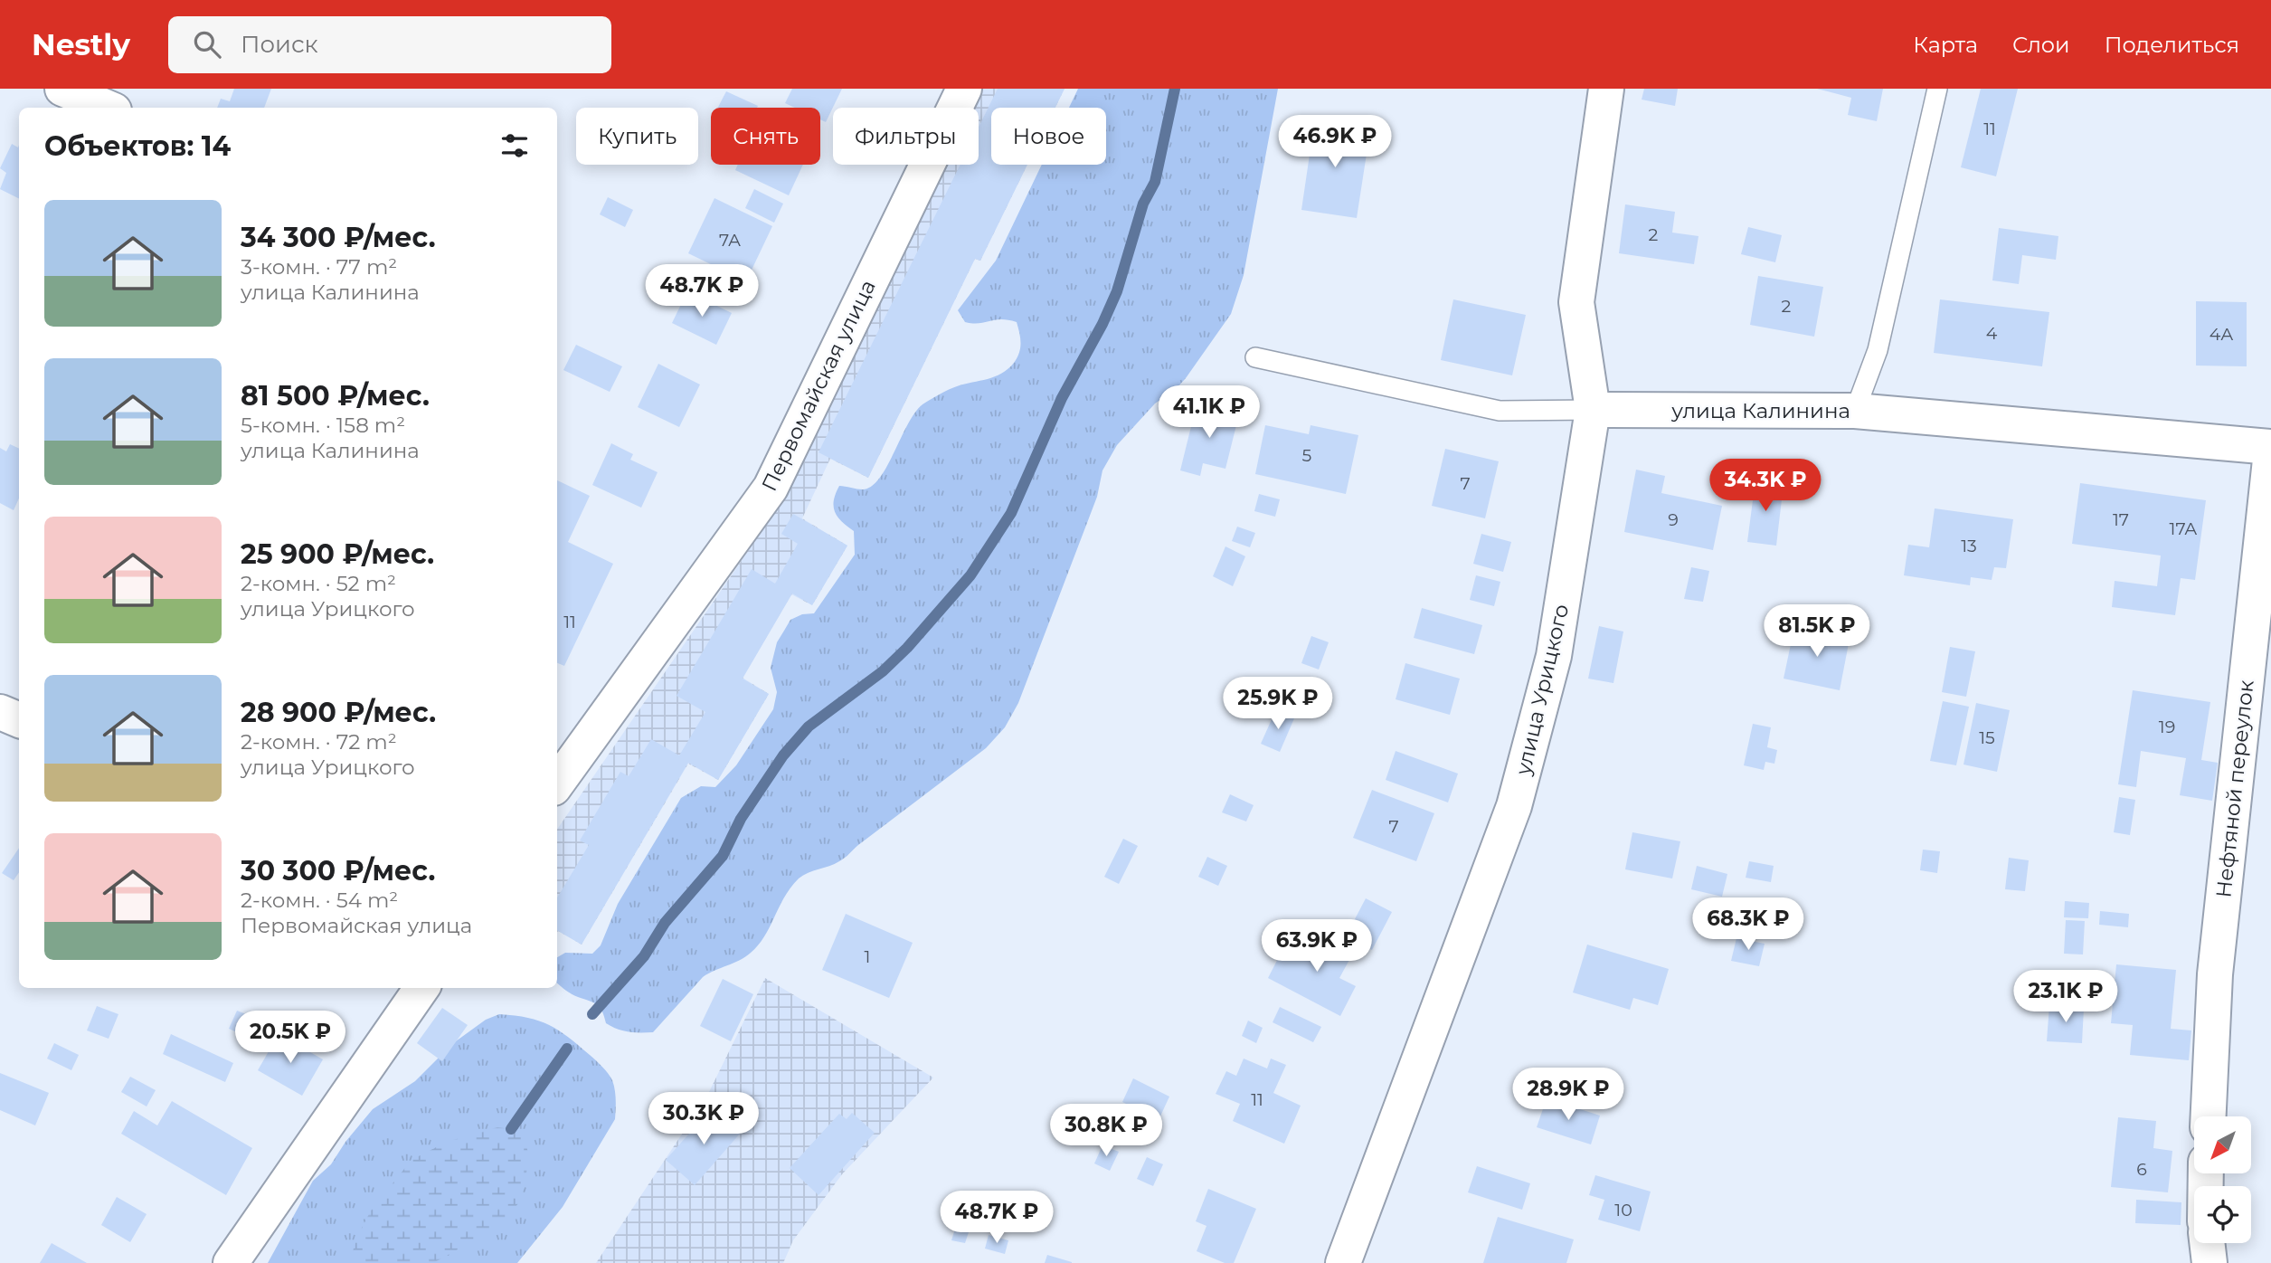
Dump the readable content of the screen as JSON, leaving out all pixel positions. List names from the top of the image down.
{
  "streets": {
    "street": [
      "Первомайская улица",
      "улица Калинина",
      "улица Урицкого",
      "Нефтяной переулок"
    ]
  },
  "crossings": [
    ["улица Калинина", "улица Урицкого"]
  ],
  "house_numbers": [
    "11",
    "2",
    "7А",
    "2",
    "4",
    "4А",
    "5",
    "7",
    "9",
    "17",
    "17А",
    "13",
    "11",
    "19",
    "15",
    "7",
    "1",
    "11",
    "6",
    "10"
  ],
  "north": "bottom left",
  "page": {
    "header": "Nestly",
    "search": "Поиск",
    "nav": ["Карта", "Слои", "Поделиться"],
    "chip": [
      "Купить",
      "Снять",
      "Фильтры",
      "Новое"
    ],
    "heading": "Объектов: 14",
    "price": [
      "46.9K ₽",
      "48.7K ₽",
      "41.1K ₽",
      "34.3K ₽",
      "81.5K ₽",
      "25.9K ₽",
      "68.3K ₽",
      "63.9K ₽",
      "23.1K ₽",
      "20.5K ₽",
      "28.9K ₽",
      "30.3K ₽",
      "30.8K ₽",
      "48.7K ₽"
    ],
    "list": [
      {
        "name": "34 300 ₽/мес.",
        "note": "3-комн. · 77 m² · улица Калинина"
      },
      {
        "name": "81 500 ₽/мес.",
        "note": "5-комн. · 158 m² · улица Калинина"
      },
      {
        "name": "25 900 ₽/мес.",
        "note": "2-комн. · 52 m² · улица Урицкого"
      },
      {
        "name": "28 900 ₽/мес.",
        "note": "2-комн. · 72 m² · улица Урицкого"
      },
      {
        "name": "30 300 ₽/мес.",
        "note": "2-комн. · 54 m² · Первомайская улица"
      }
    ]
  }
}
